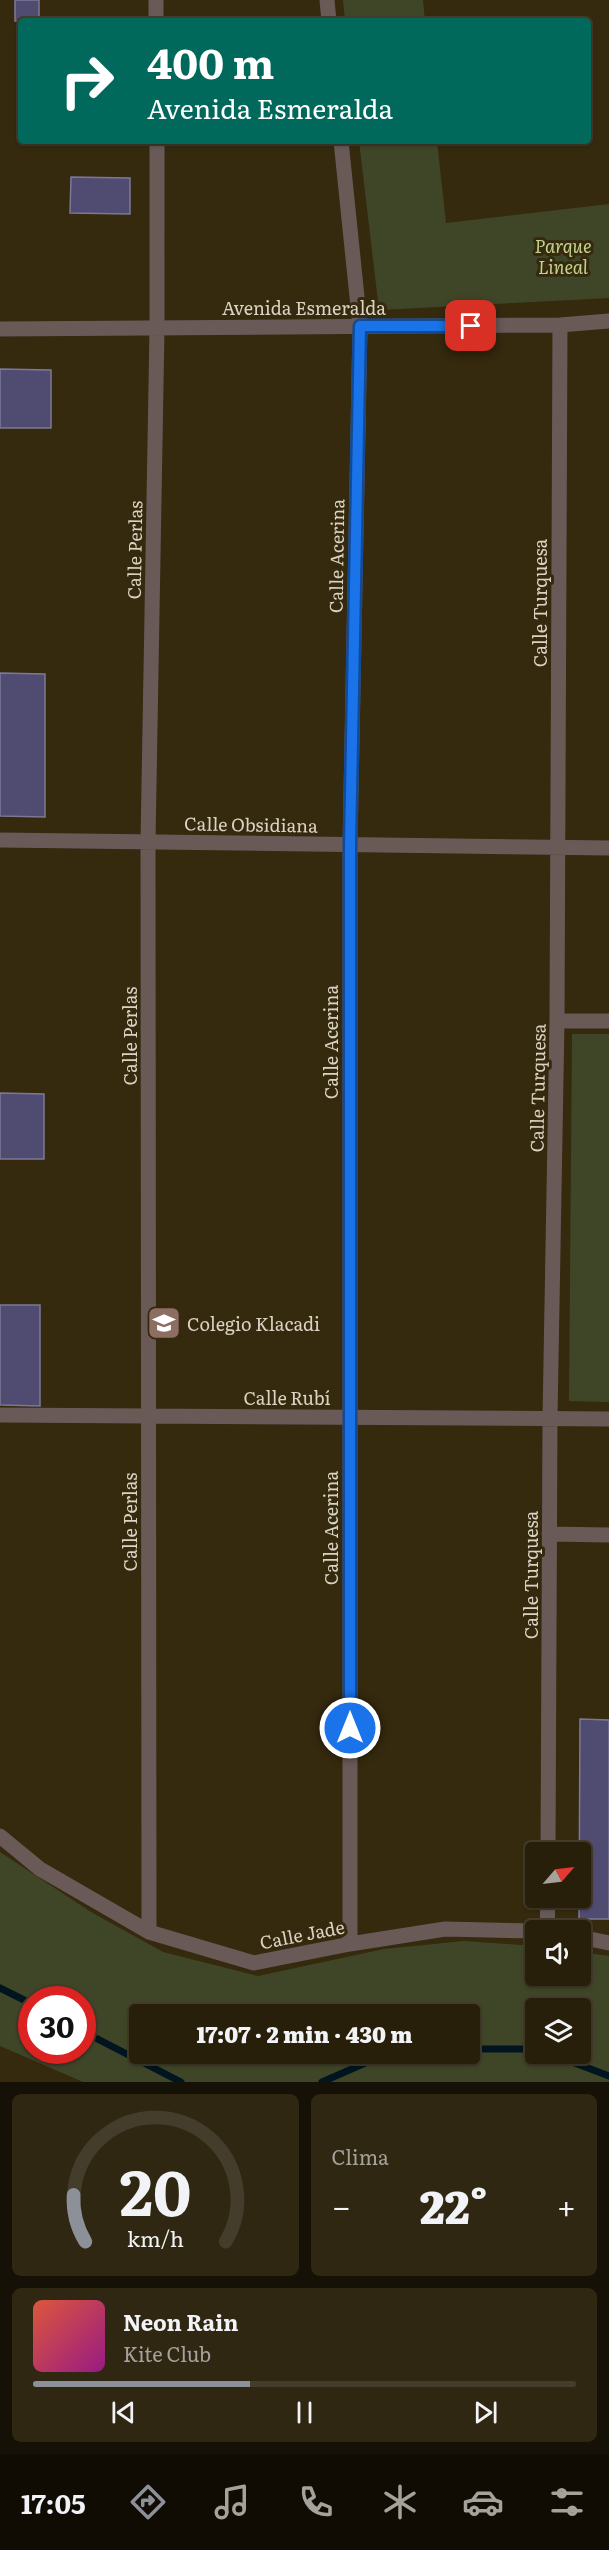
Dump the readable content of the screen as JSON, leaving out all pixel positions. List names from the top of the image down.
{
  "streets": {
    "street": [
      "Avenida Esmeralda",
      "Calle Perlas",
      "Calle Acerina",
      "Calle Turquesa",
      "Calle Obsidiana",
      "Calle Rubí",
      "Calle Jade"
    ]
  },
  "crossings": [
    ["Avenida Esmeralda", "Calle Perlas"],
    ["Avenida Esmeralda", "Calle Acerina"],
    ["Avenida Esmeralda", "Calle Turquesa"],
    ["Calle Perlas", "Calle Obsidiana"],
    ["Calle Perlas", "Calle Rubí"],
    ["Calle Perlas", "Calle Jade"],
    ["Calle Acerina", "Calle Obsidiana"],
    ["Calle Acerina", "Calle Rubí"],
    ["Calle Acerina", "Calle Jade"],
    ["Calle Turquesa", "Calle Obsidiana"],
    ["Calle Turquesa", "Calle Rubí"]
  ],
  "parks": ["Parque Lineal"],
  "places": {
    "school or university": ["Colegio Klacadi"]
  },
  "north": "top right",
  "page": {
    "turn": ["400 m", "Avenida Esmeralda"],
    "limit": "30",
    "trip": "17:07 · 2 min · 430 m",
    "tile": "Clima",
    "heat": ["−", "22°", "+"],
    "song": ["Neon Rain", "Kite Club"],
    "tabs": "17:05",
    "gauge": ["20", "km/h"]
  }
}
